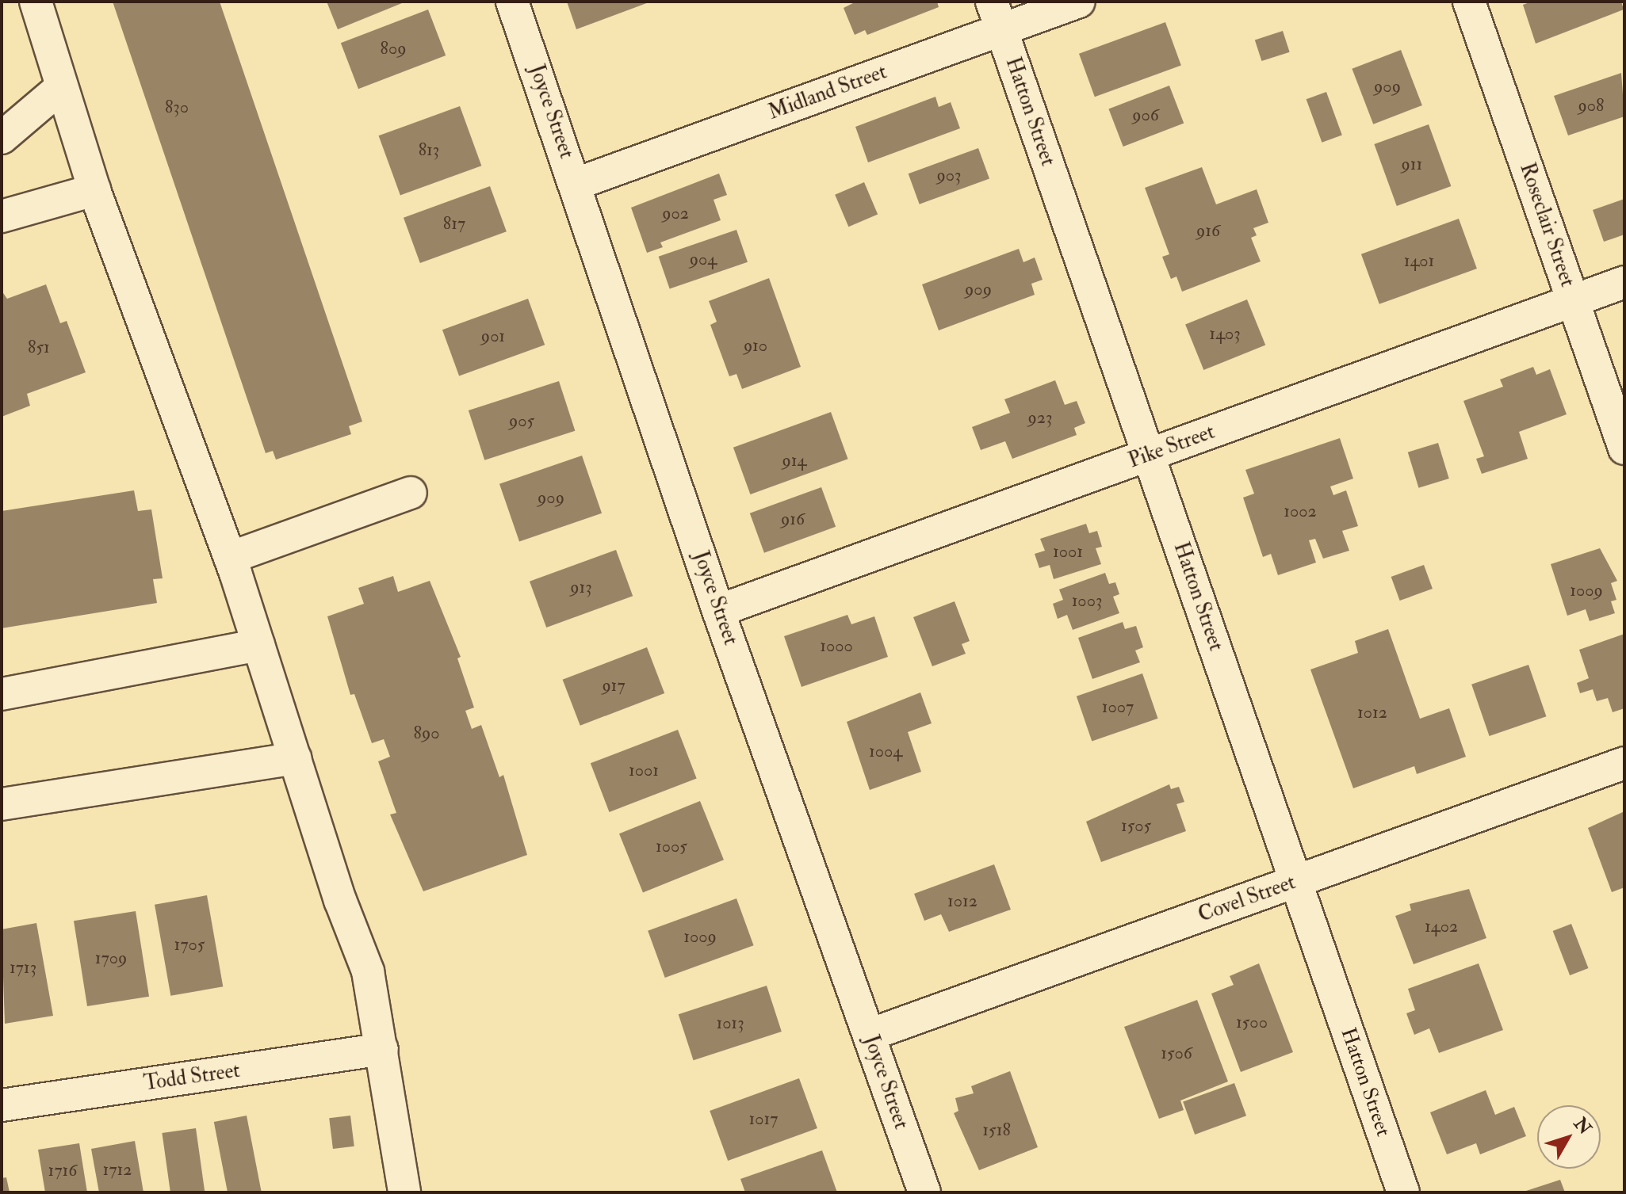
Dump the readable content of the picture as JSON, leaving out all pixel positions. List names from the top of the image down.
{
  "streets": {
    "street": [
      "Midland Street",
      "Joyce Street",
      "Hatton Street",
      "Roseclair Street",
      "Pike Street",
      "Covel Street",
      "Todd Street"
    ]
  },
  "crossings": [
    ["Midland Street", "Joyce Street"],
    ["Midland Street", "Hatton Street"],
    ["Joyce Street", "Pike Street"],
    ["Joyce Street", "Covel Street"],
    ["Hatton Street", "Pike Street"],
    ["Hatton Street", "Covel Street"],
    ["Roseclair Street", "Pike Street"]
  ],
  "house_numbers": [
    "809",
    "909",
    "908",
    "830",
    "906",
    "813",
    "911",
    "903",
    "902",
    "817",
    "916",
    "904",
    "1401",
    "909",
    "1403",
    "901",
    "910",
    "851",
    "923",
    "905",
    "914",
    "909",
    "1002",
    "916",
    "1001",
    "913",
    "1009",
    "1003",
    "1000",
    "917",
    "1007",
    "1012",
    "890",
    "1004",
    "1001",
    "1505",
    "1005",
    "1012",
    "1402",
    "1009",
    "1705",
    "1709",
    "1713",
    "1500",
    "1013",
    "1506",
    "1017",
    "1518",
    "1712",
    "1716"
  ],
  "north": "top right"
}
